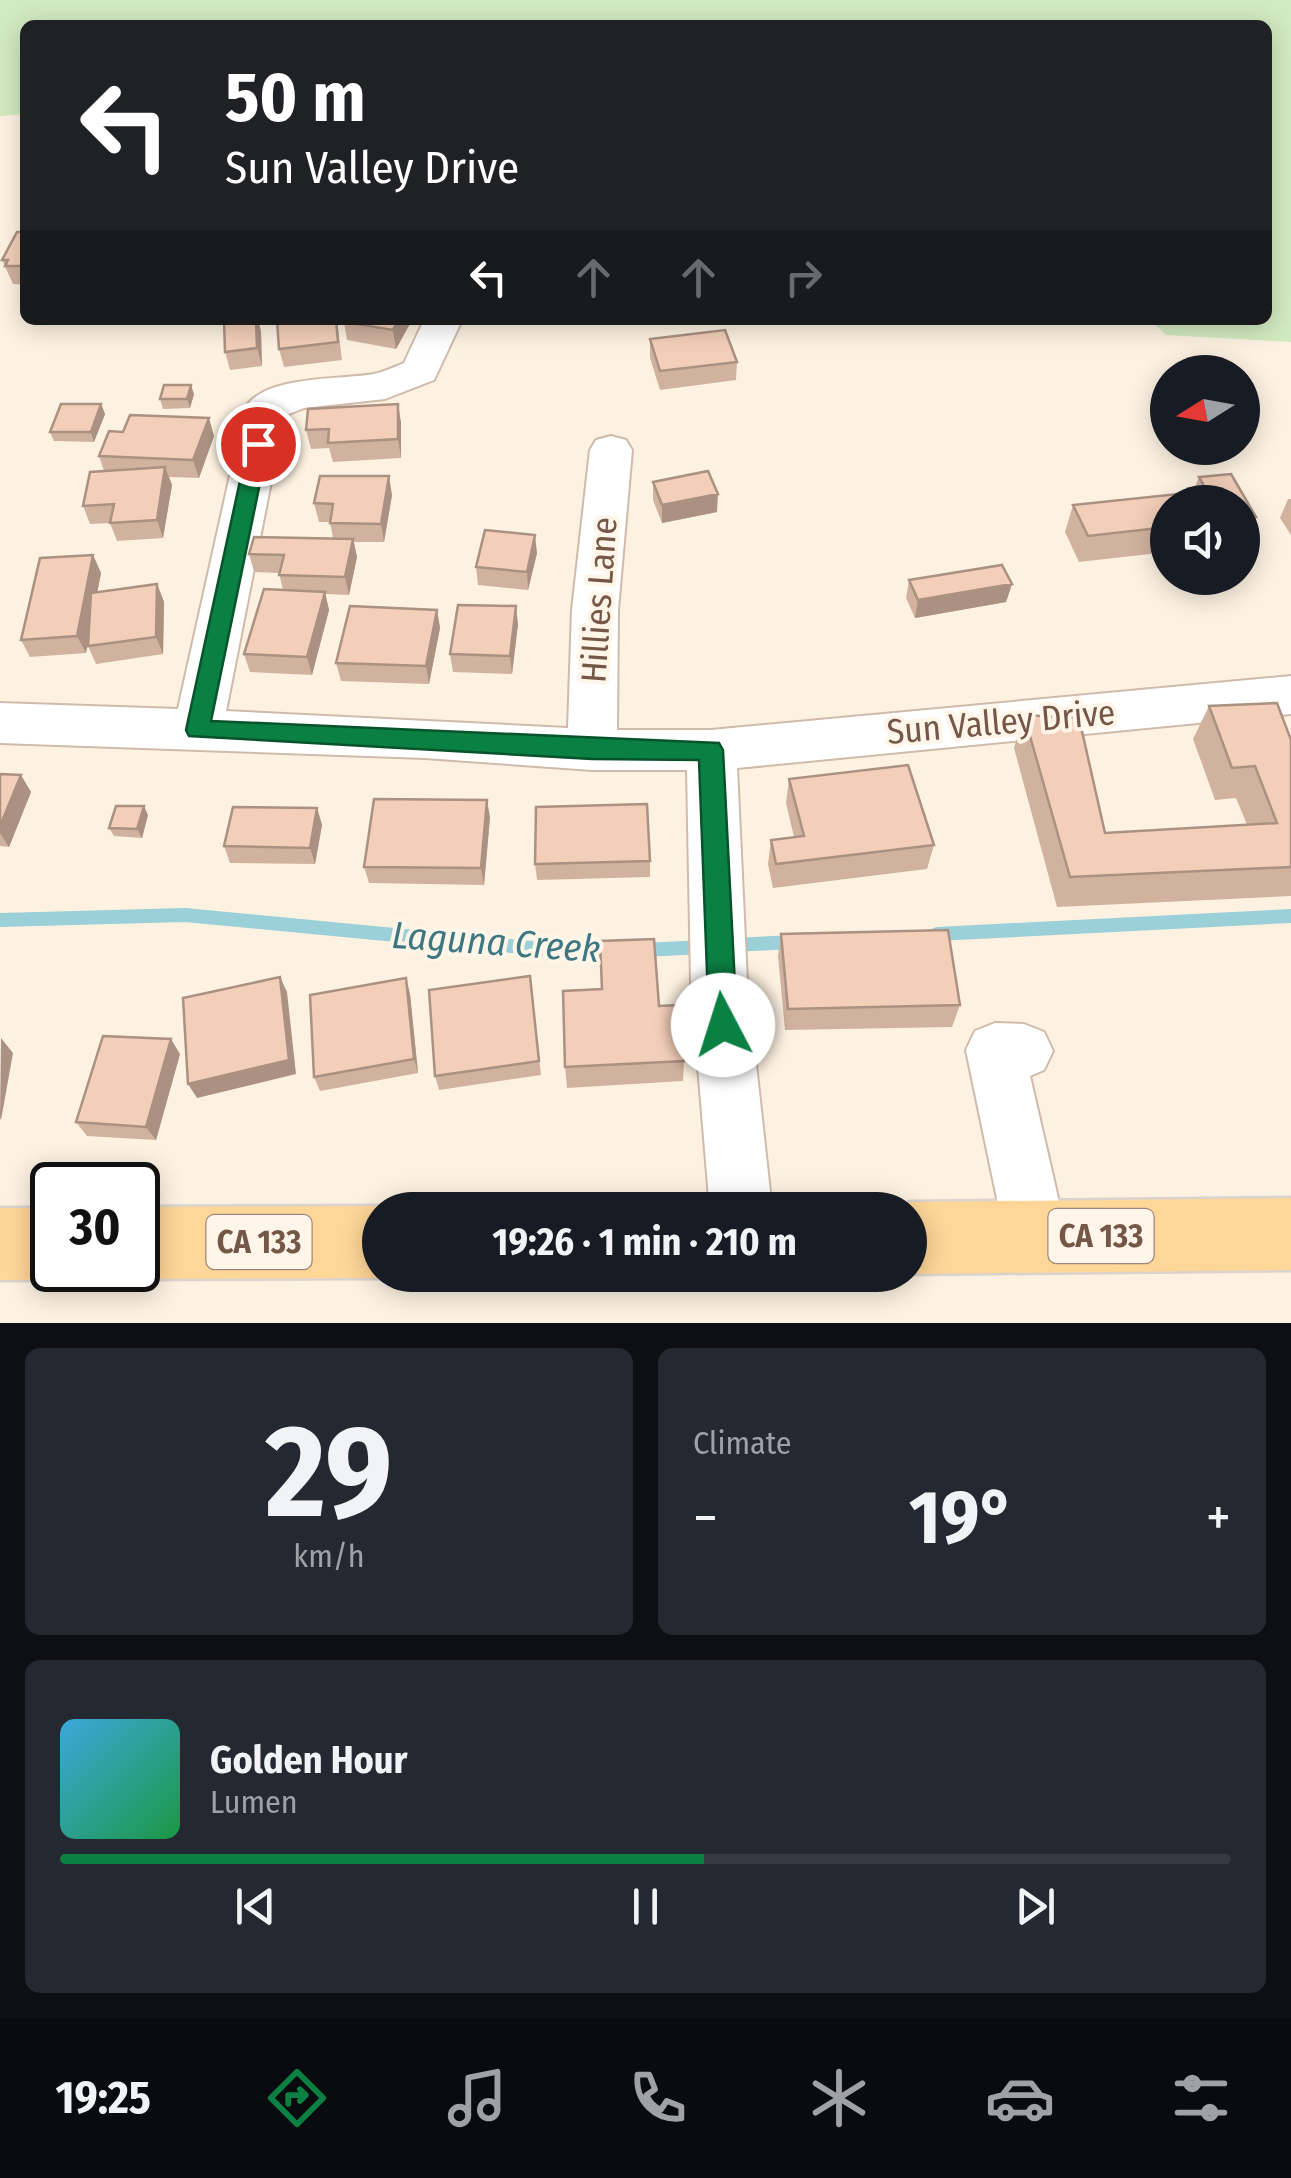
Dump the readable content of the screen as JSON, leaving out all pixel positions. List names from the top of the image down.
{
  "streets": {
    "main road": ["CA 133"],
    "street": ["Hillies Lane", "Sun Valley Drive"]
  },
  "crossings": [
    ["Hillies Lane", "Sun Valley Drive"]
  ],
  "water": ["Laguna Creek"],
  "north": "left",
  "page": {
    "turn": ["50 m", "Sun Valley Drive"],
    "limit": "30",
    "trip": "19:26 · 1 min · 210 m",
    "tile": [
      ["29", "km/h"],
      "Climate"
    ],
    "heat": ["−", "19°", "+"],
    "song": ["Golden Hour", "Lumen"],
    "tabs": "19:25"
  }
}
